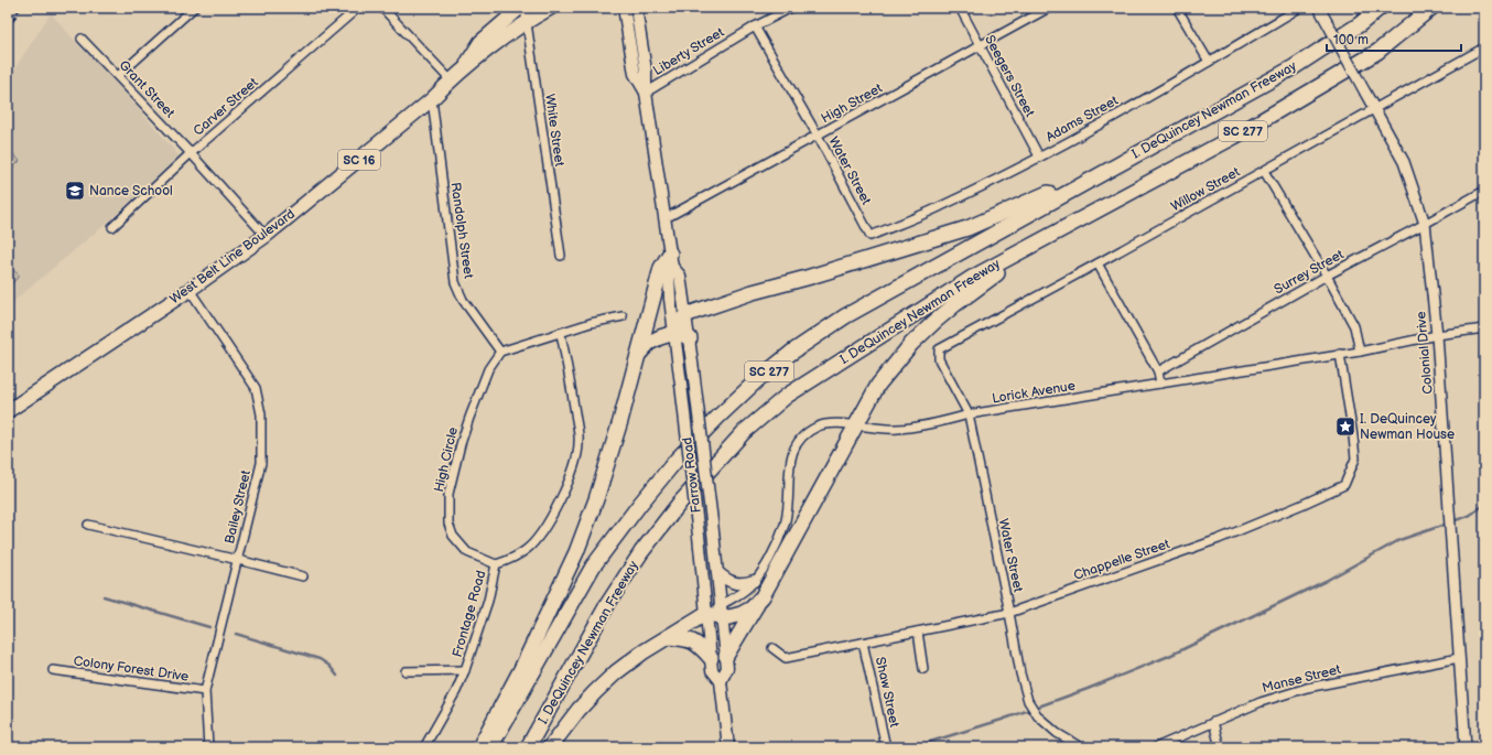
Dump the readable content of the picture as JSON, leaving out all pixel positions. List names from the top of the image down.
{
  "streets": {
    "highway": ["I. DeQuincey Newman Freeway", "SC 277"],
    "main road": ["SC 16", "West Belt Line Boulevard", "Farrow Road"],
    "street": [
      "Liberty Street",
      "Seegers Street",
      "Grant Street",
      "High Street",
      "Carver Street",
      "Adams Street",
      "White Street",
      "Water Street",
      "Willow Street",
      "Randolph Street",
      "Surrey Street",
      "Colonial Drive",
      "Lorick Avenue",
      "High Circle",
      "Bailey Street",
      "Chappelle Street",
      "Frontage Road",
      "Colony Forest Drive",
      "Manse Street",
      "Shaw Street"
    ]
  },
  "crossings": [
    ["Liberty Street", "Water Street"],
    ["Liberty Street", "Farrow Road"],
    ["Seegers Street", "High Street"],
    ["Seegers Street", "Adams Street"],
    ["Grant Street", "Carver Street"],
    ["Grant Street", "West Belt Line Boulevard"],
    ["High Street", "Water Street"],
    ["High Street", "Farrow Road"],
    ["Adams Street", "Water Street"],
    ["White Street", "West Belt Line Boulevard"],
    ["SC 16", "West Belt Line Boulevard"],
    ["Water Street", "Willow Street"],
    ["Water Street", "Lorick Avenue"],
    ["Water Street", "Chappelle Street"],
    ["Willow Street", "Colonial Drive"],
    ["Randolph Street", "West Belt Line Boulevard"],
    ["Randolph Street", "High Circle"],
    ["West Belt Line Boulevard", "Bailey Street"],
    ["Surrey Street", "Colonial Drive"],
    ["Colonial Drive", "Lorick Avenue"],
    ["Colonial Drive", "Manse Street"],
    ["Lorick Avenue", "Farrow Road"],
    ["Lorick Avenue", "Chappelle Street"],
    ["High Circle", "Frontage Road"],
    ["Bailey Street", "Colony Forest Drive"],
    ["Chappelle Street", "Shaw Street"]
  ],
  "places": {
    "school or university": ["Nance School"],
    "place": ["I. DeQuincey Newman House"]
  },
  "scale_bar": "100 m"
}
